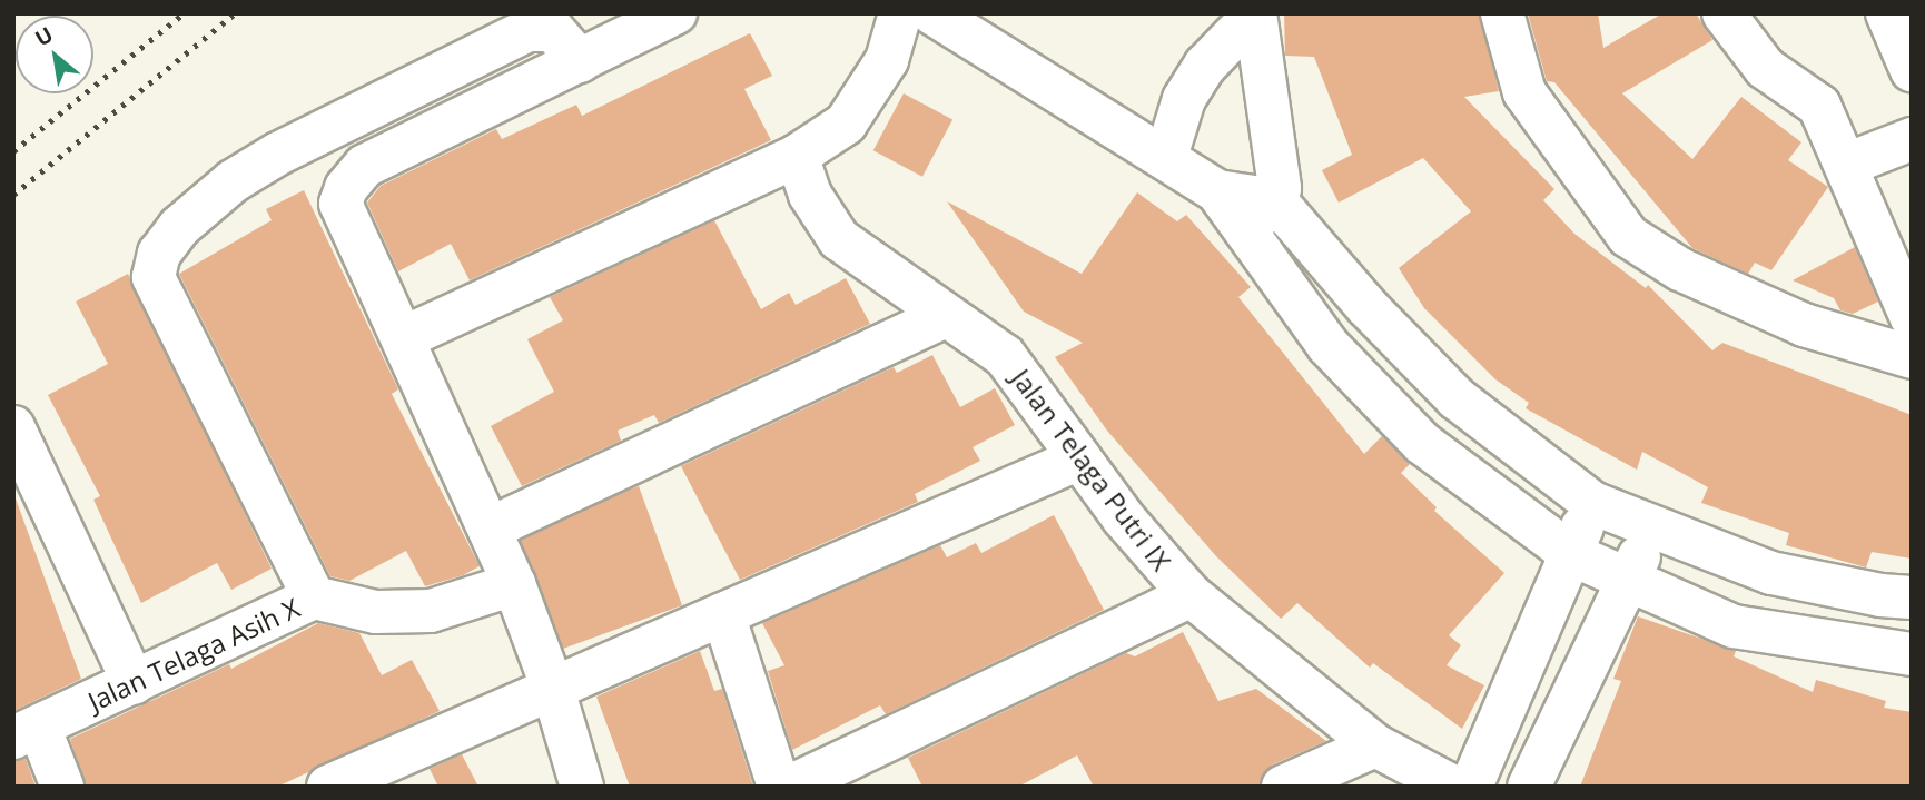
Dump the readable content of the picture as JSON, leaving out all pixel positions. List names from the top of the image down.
{
  "streets": {
    "street": ["Jalan Telaga Putri IX", "Jalan Telaga Asih X"]
  },
  "north": "top left"
}
